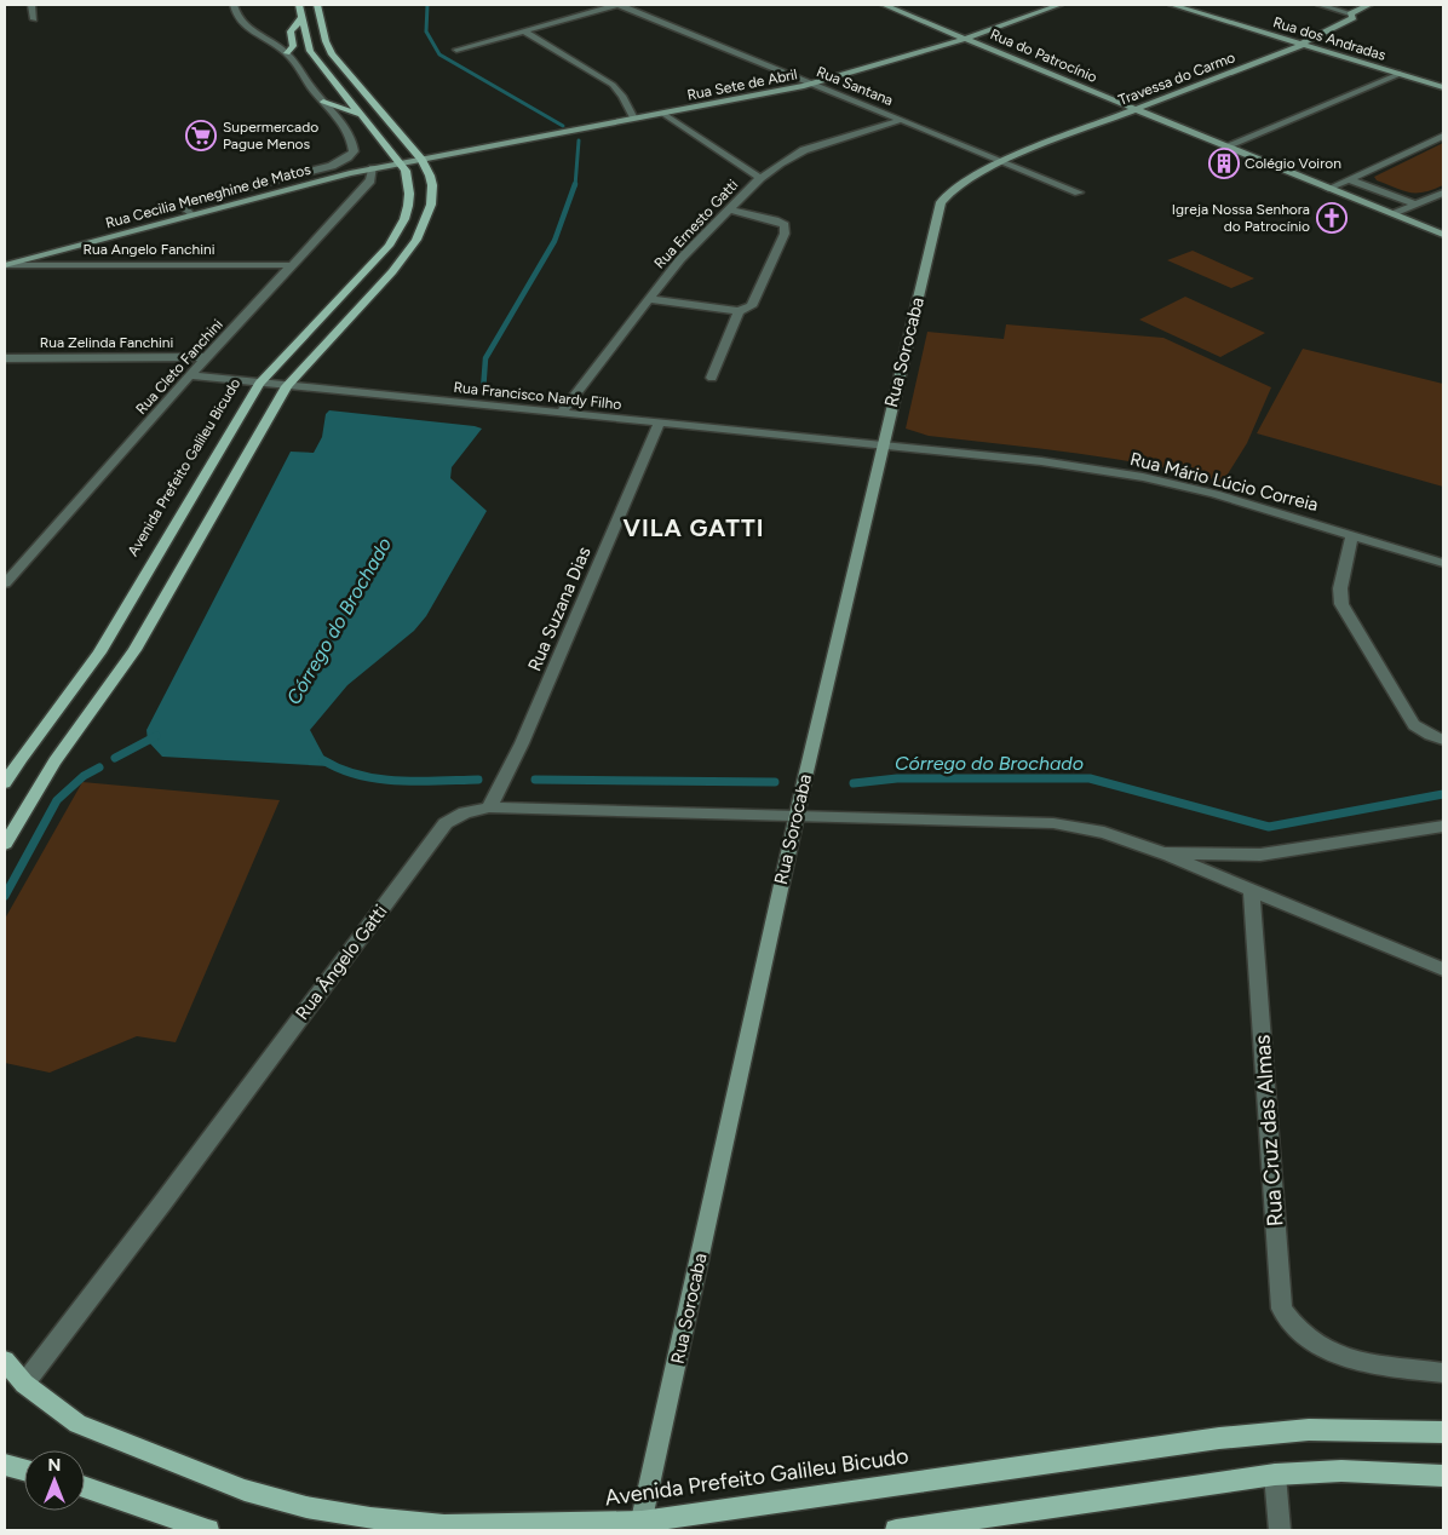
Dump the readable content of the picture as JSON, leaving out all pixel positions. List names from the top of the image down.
{
  "streets": {
    "main road": [
      "Rua dos Andradas",
      "Rua do Patrocínio",
      "Travessa do Carmo",
      "Rua Sete de Abril",
      "Rua Cecilia Meneghine de Matos",
      "Rua Sorocaba",
      "Avenida Prefeito Galileu Bicudo"
    ],
    "street": [
      "Rua Santana",
      "Rua Ernesto Gatti",
      "Rua Angelo Fanchini",
      "Rua Zelinda Fanchini",
      "Rua Cleto Fanchini",
      "Rua Francisco Nardy Filho",
      "Rua Mário Lúcio Correia",
      "Rua Suzana Dias",
      "Rua Ângelo Gatti",
      "Rua Cruz das Almas"
    ]
  },
  "crossings": [
    ["Rua dos Andradas", "Travessa do Carmo"],
    ["Rua do Patrocínio", "Travessa do Carmo"],
    ["Rua do Patrocínio", "Rua Sete de Abril"],
    ["Travessa do Carmo", "Rua Santana"],
    ["Travessa do Carmo", "Rua Sorocaba"],
    ["Rua Sete de Abril", "Rua Santana"],
    ["Rua Sete de Abril", "Rua Cecilia Meneghine de Matos"],
    ["Rua Santana", "Rua Ernesto Gatti"],
    ["Rua Santana", "Rua Sorocaba"],
    ["Rua Cecilia Meneghine de Matos", "Rua Angelo Fanchini"],
    ["Rua Cecilia Meneghine de Matos", "Rua Cleto Fanchini"],
    ["Rua Cecilia Meneghine de Matos", "Avenida Prefeito Galileu Bicudo"],
    ["Rua Ernesto Gatti", "Rua Francisco Nardy Filho"],
    ["Rua Angelo Fanchini", "Rua Cleto Fanchini"],
    ["Rua Zelinda Fanchini", "Rua Cleto Fanchini"],
    ["Rua Sorocaba", "Rua Francisco Nardy Filho"],
    ["Rua Sorocaba", "Avenida Prefeito Galileu Bicudo"],
    ["Rua Sorocaba", "Rua Mário Lúcio Correia"],
    ["Rua Sorocaba", "Rua Ângelo Gatti"],
    ["Rua Cleto Fanchini", "Rua Francisco Nardy Filho"],
    ["Rua Francisco Nardy Filho", "Avenida Prefeito Galileu Bicudo"],
    ["Rua Francisco Nardy Filho", "Rua Mário Lúcio Correia"],
    ["Rua Francisco Nardy Filho", "Rua Suzana Dias"],
    ["Avenida Prefeito Galileu Bicudo", "Rua Ângelo Gatti"],
    ["Rua Suzana Dias", "Rua Ângelo Gatti"]
  ],
  "districts": ["VILA GATTI"],
  "water": ["Córrego do Brochado"],
  "places": {
    "supermarket": ["Supermercado Pague Menos"],
    "building": ["Colégio Voiron"],
    "church": ["Igreja Nossa Senhora do Patrocínio"]
  },
  "north": "top"
}
